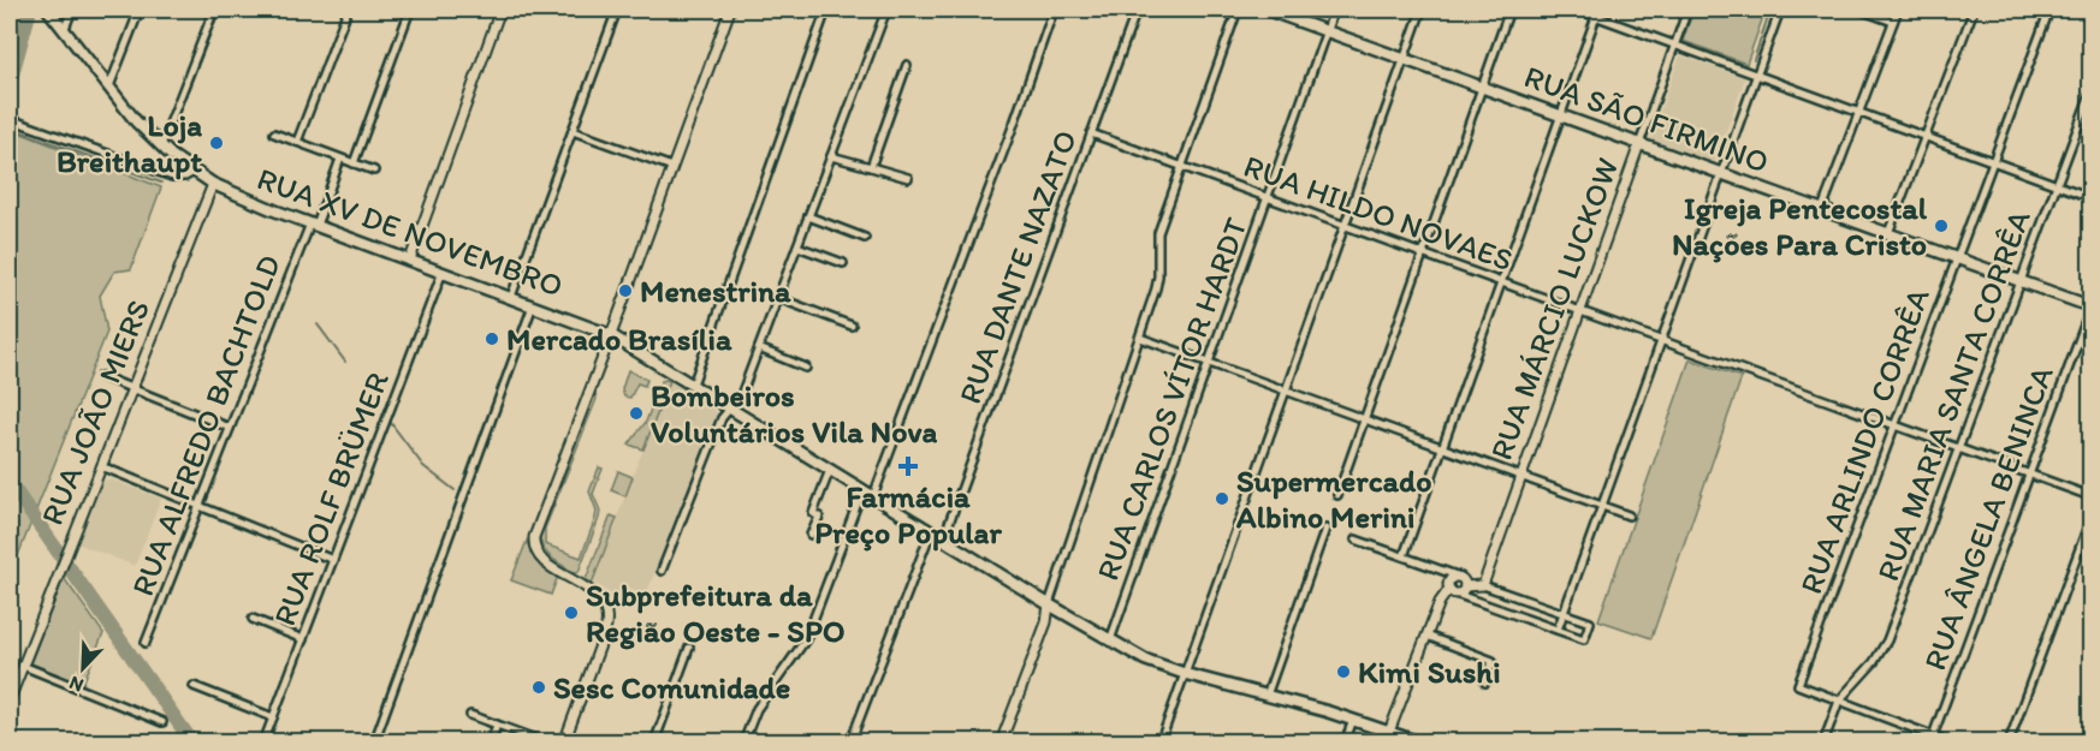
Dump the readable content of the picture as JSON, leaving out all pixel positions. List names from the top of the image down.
{
  "streets": {
    "main road": ["RUA SÃO FIRMINO", "RUA XV DE NOVEMBRO"],
    "street": [
      "RUA HILDO NOVAES",
      "RUA DANTE NAZATO",
      "RUA MÁRCIO LUCKOW",
      "RUA MARIA SANTA CORRÊA",
      "RUA CARLOS VÍTOR HARDT",
      "RUA JOÃO MIERS",
      "RUA ALFREDO BACHTOLD",
      "RUA ARLINDO CORRÊA",
      "RUA ROLF BRÜMER",
      "RUA ÂNGELA BENINCA"
    ]
  },
  "crossings": [
    ["RUA SÃO FIRMINO", "RUA MÁRCIO LUCKOW"],
    ["RUA SÃO FIRMINO", "RUA MARIA SANTA CORRÊA"],
    ["RUA SÃO FIRMINO", "RUA CARLOS VÍTOR HARDT"],
    ["RUA SÃO FIRMINO", "RUA ARLINDO CORRÊA"],
    ["RUA SÃO FIRMINO", "RUA ÂNGELA BENINCA"],
    ["RUA HILDO NOVAES", "RUA DANTE NAZATO"],
    ["RUA HILDO NOVAES", "RUA MÁRCIO LUCKOW"],
    ["RUA HILDO NOVAES", "RUA MARIA SANTA CORRÊA"],
    ["RUA HILDO NOVAES", "RUA CARLOS VÍTOR HARDT"],
    ["RUA HILDO NOVAES", "RUA ARLINDO CORRÊA"],
    ["RUA HILDO NOVAES", "RUA ÂNGELA BENINCA"],
    ["RUA XV DE NOVEMBRO", "RUA DANTE NAZATO"],
    ["RUA XV DE NOVEMBRO", "RUA CARLOS VÍTOR HARDT"],
    ["RUA XV DE NOVEMBRO", "RUA JOÃO MIERS"],
    ["RUA XV DE NOVEMBRO", "RUA ALFREDO BACHTOLD"],
    ["RUA XV DE NOVEMBRO", "RUA ROLF BRÜMER"],
    ["RUA MARIA SANTA CORRÊA", "RUA ARLINDO CORRÊA"]
  ],
  "places": {
    "other": [
      "Loja Breithaupt",
      "Igreja Pentecostal Nações Para Cristo",
      "Menestrina",
      "Mercado Brasília",
      "Bombeiros Voluntários Vila Nova",
      "Supermercado Albino Merini",
      "Subprefeitura da Região Oeste - SPO",
      "Kimi Sushi",
      "Sesc Comunidade"
    ],
    "health": ["Farmácia Preço Popular"]
  },
  "north": "bottom left"
}
